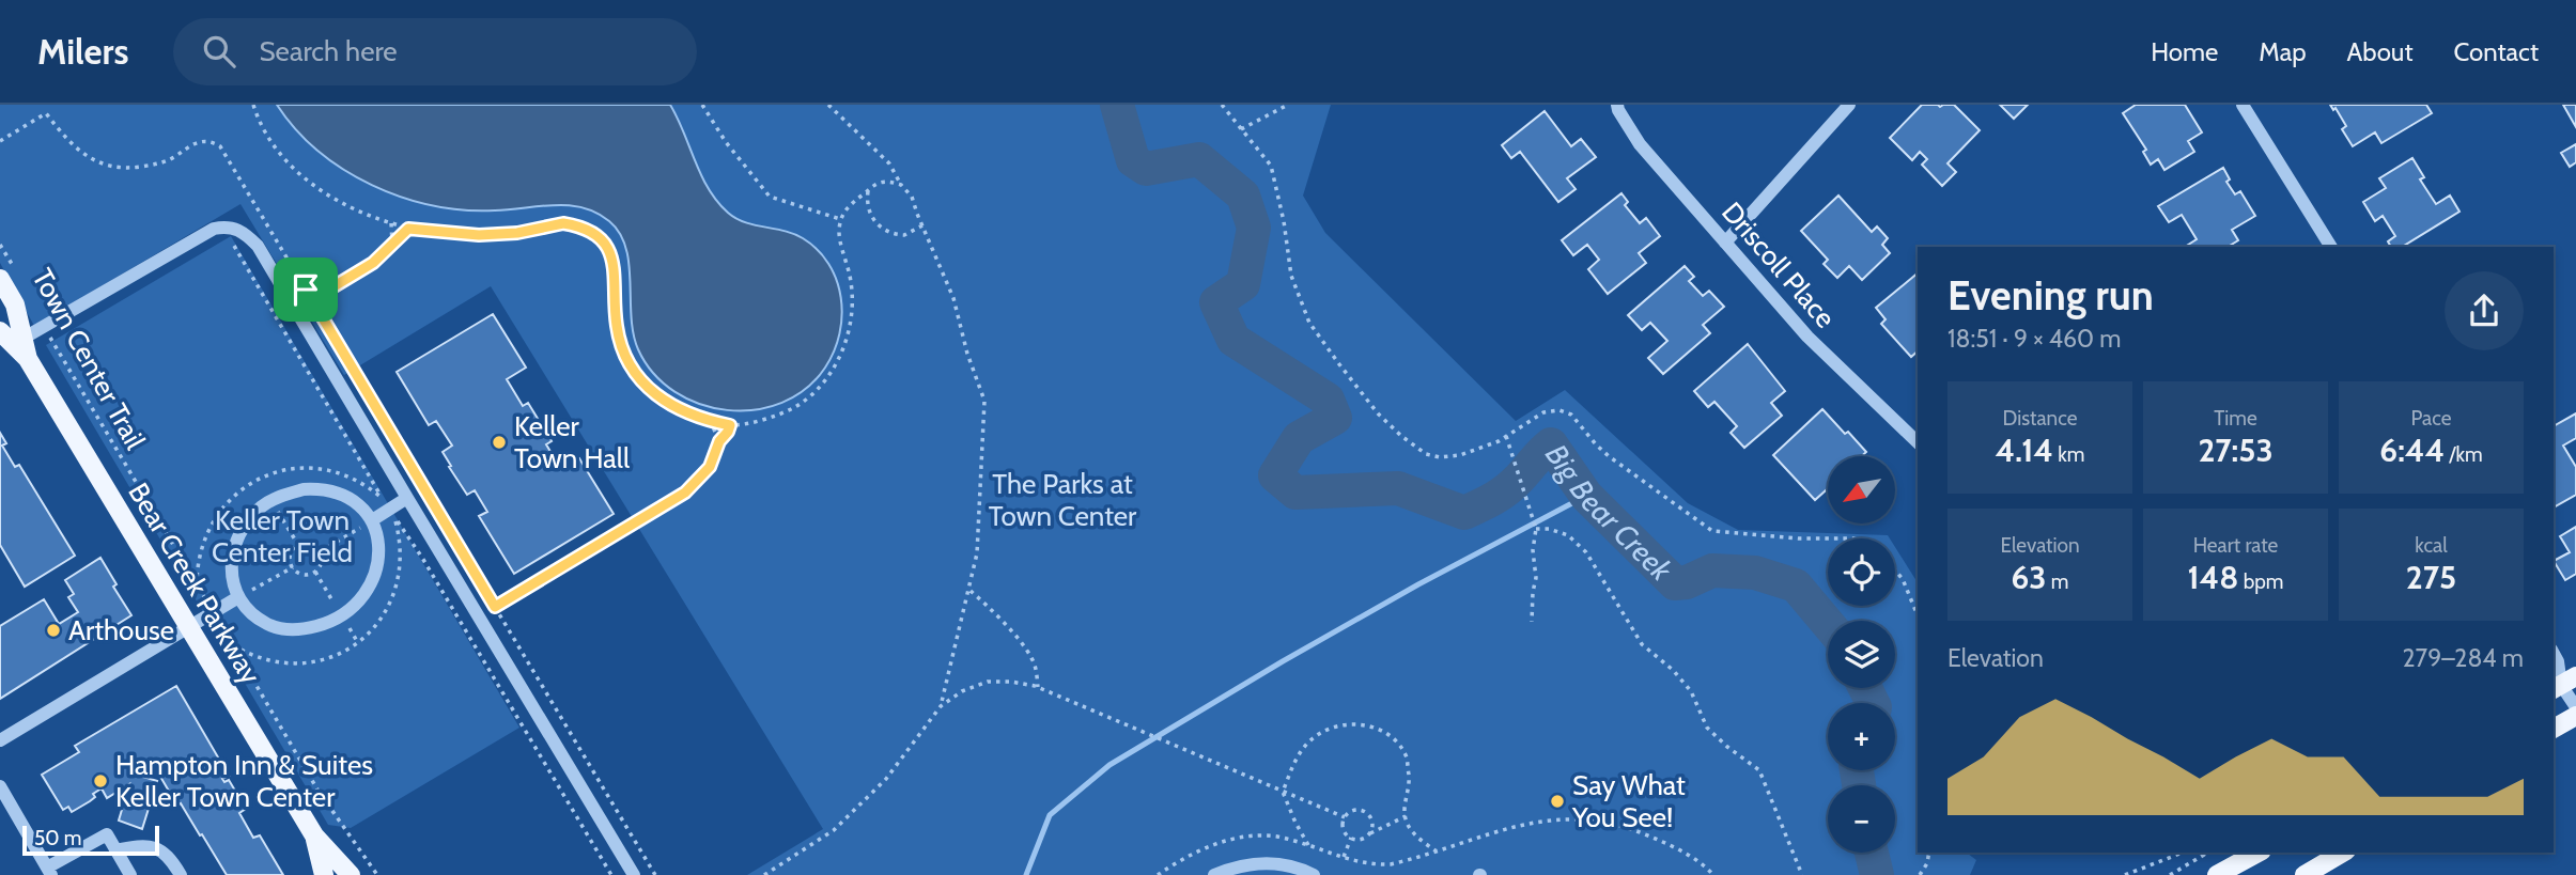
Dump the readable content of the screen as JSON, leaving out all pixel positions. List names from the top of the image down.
{
  "streets": {
    "main road": ["Bear Creek Parkway"],
    "street": ["Driscoll Place"],
    "path": ["Town Center Trail"]
  },
  "crossings": [
    ["Town Center Trail", "Bear Creek Parkway"]
  ],
  "water": ["Big Bear Creek"],
  "parks": ["The Parks at Town Center", "Keller Town Center Field"],
  "places": [
    "Keller Town Hall",
    "Arthouse",
    "Hampton Inn & Suites Keller Town Center",
    "Say What You See!"
  ],
  "scale_bar": "50 m",
  "north": "bottom left",
  "page": {
    "header": "Milers",
    "search": "Search here",
    "nav": [
      "Home",
      "Map",
      "About",
      "Contact"
    ],
    "heading": ["Evening run", "18:51 · 9 × 460 m"],
    "stats": [
      ["Distance", "4.14 km"],
      ["Time", "27:53"],
      ["Pace", "6:44 /km"],
      ["Elevation", "63 m"],
      ["Heart rate", "148 bpm"],
      ["kcal", "275"]
    ],
    "map_buttons": ["+", "−"],
    "chart": ["Elevation", "279–284 m"],
    "scale": "50 m"
  }
}
